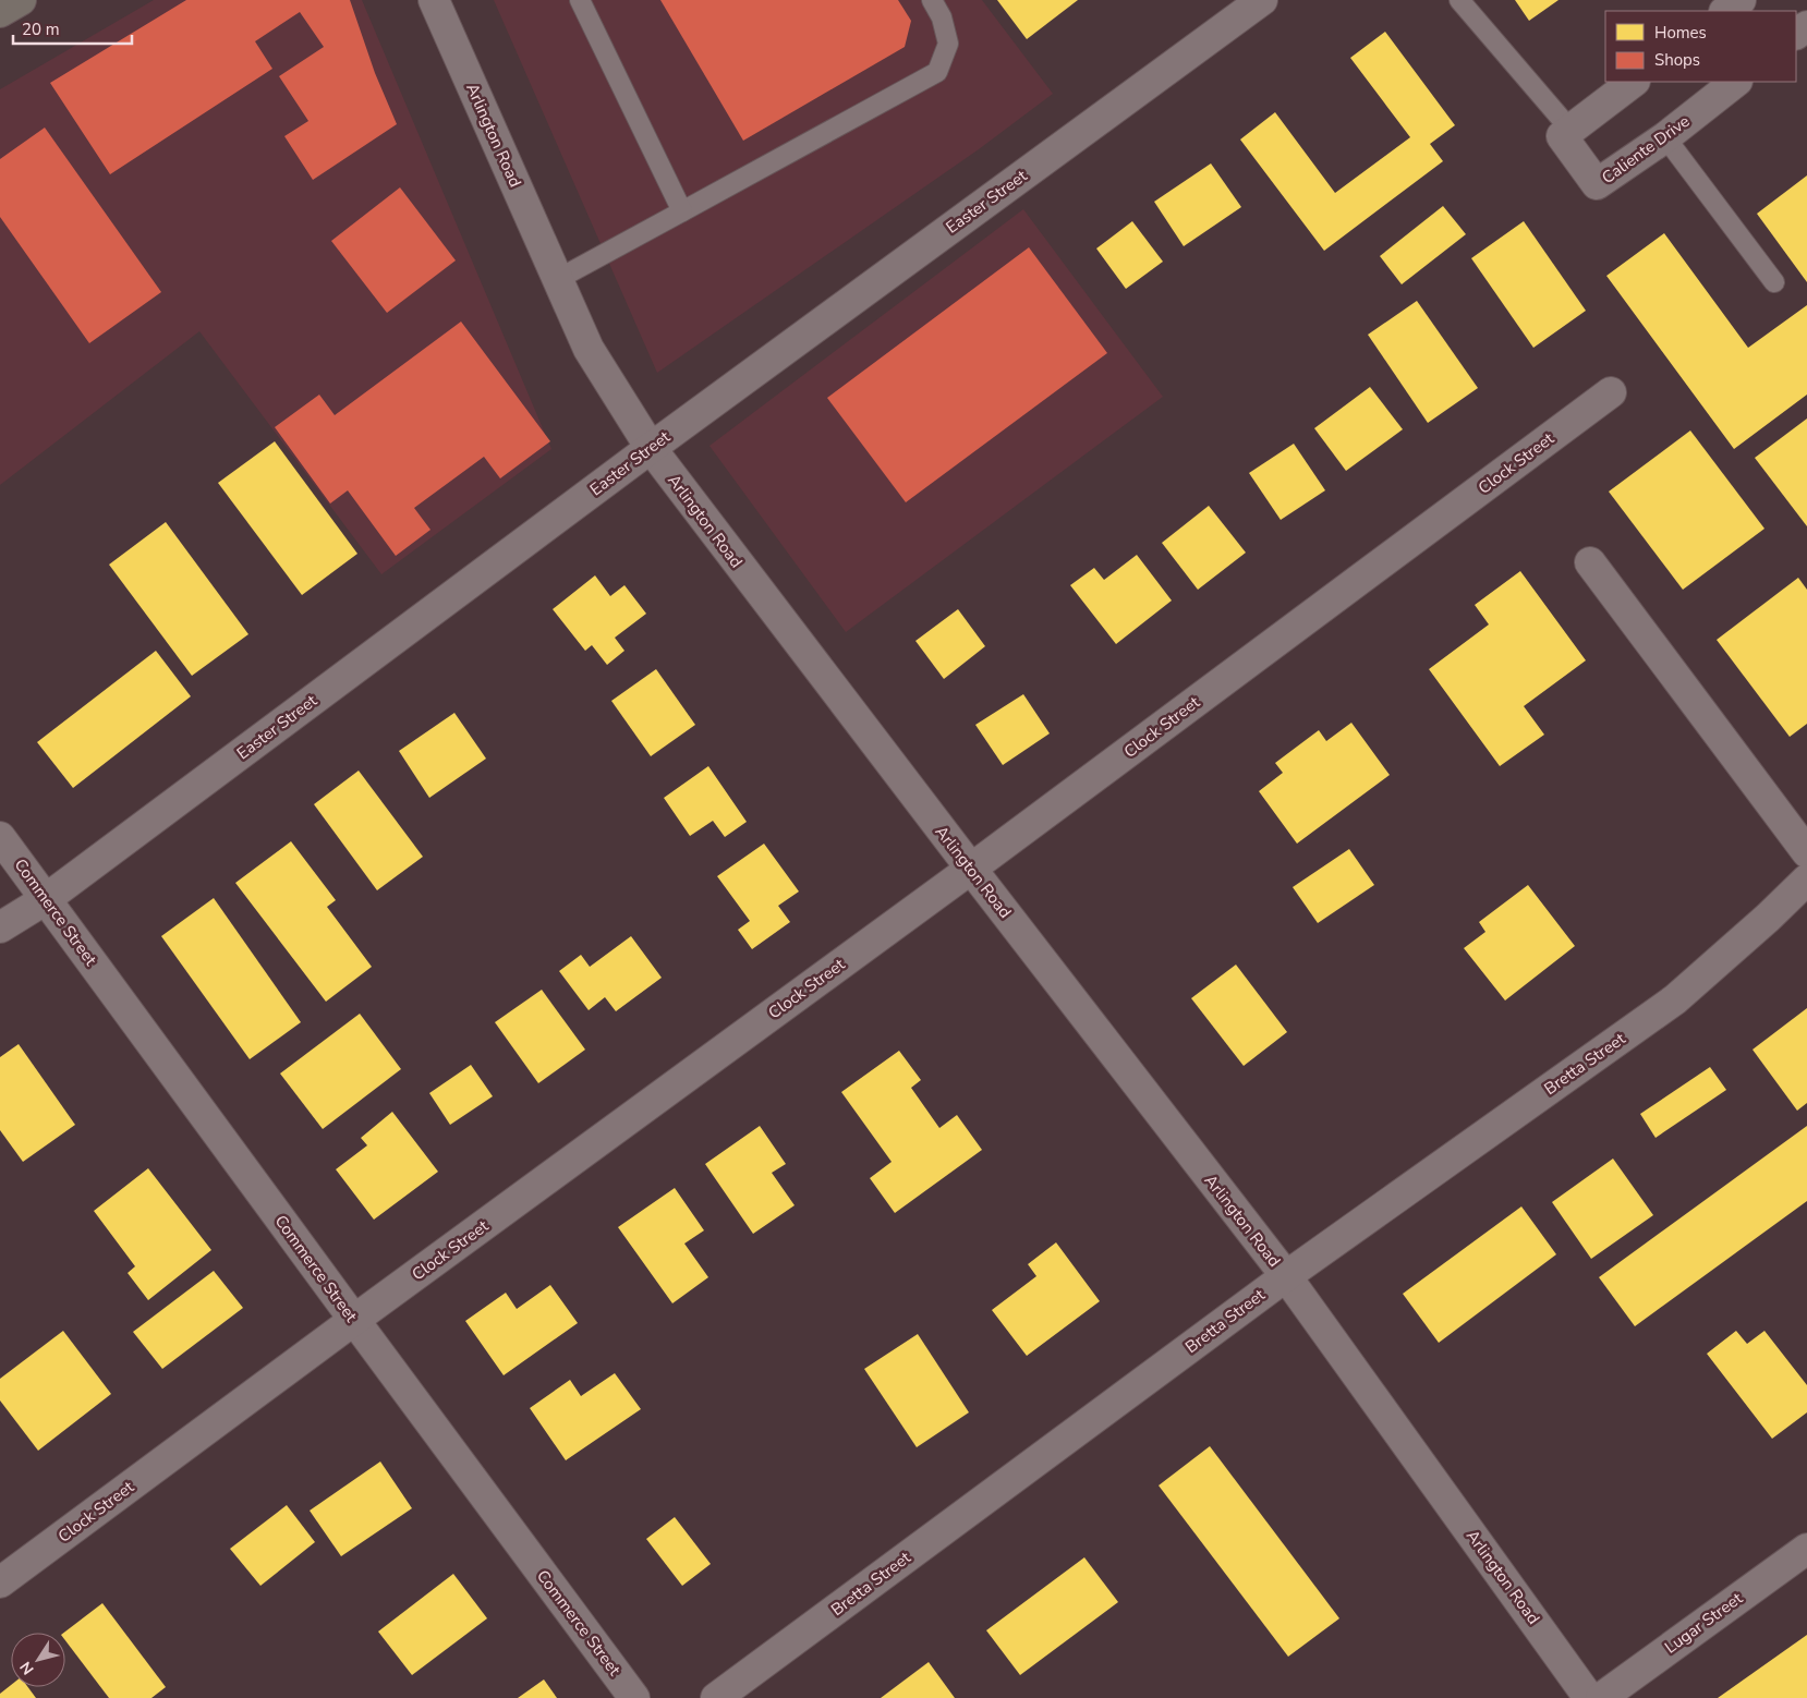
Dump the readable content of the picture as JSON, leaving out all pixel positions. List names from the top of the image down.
{
  "streets": {
    "street": [
      "Arlington Road",
      "Caliente Drive",
      "Easter Street",
      "Clock Street",
      "Commerce Street",
      "Bretta Street",
      "Lugar Street"
    ]
  },
  "crossings": [
    ["Arlington Road", "Easter Street"],
    ["Arlington Road", "Clock Street"],
    ["Arlington Road", "Bretta Street"],
    ["Easter Street", "Commerce Street"],
    ["Clock Street", "Commerce Street"]
  ],
  "legend": ["Homes", "Shops"],
  "scale_bar": "20 m",
  "north": "bottom left"
}
